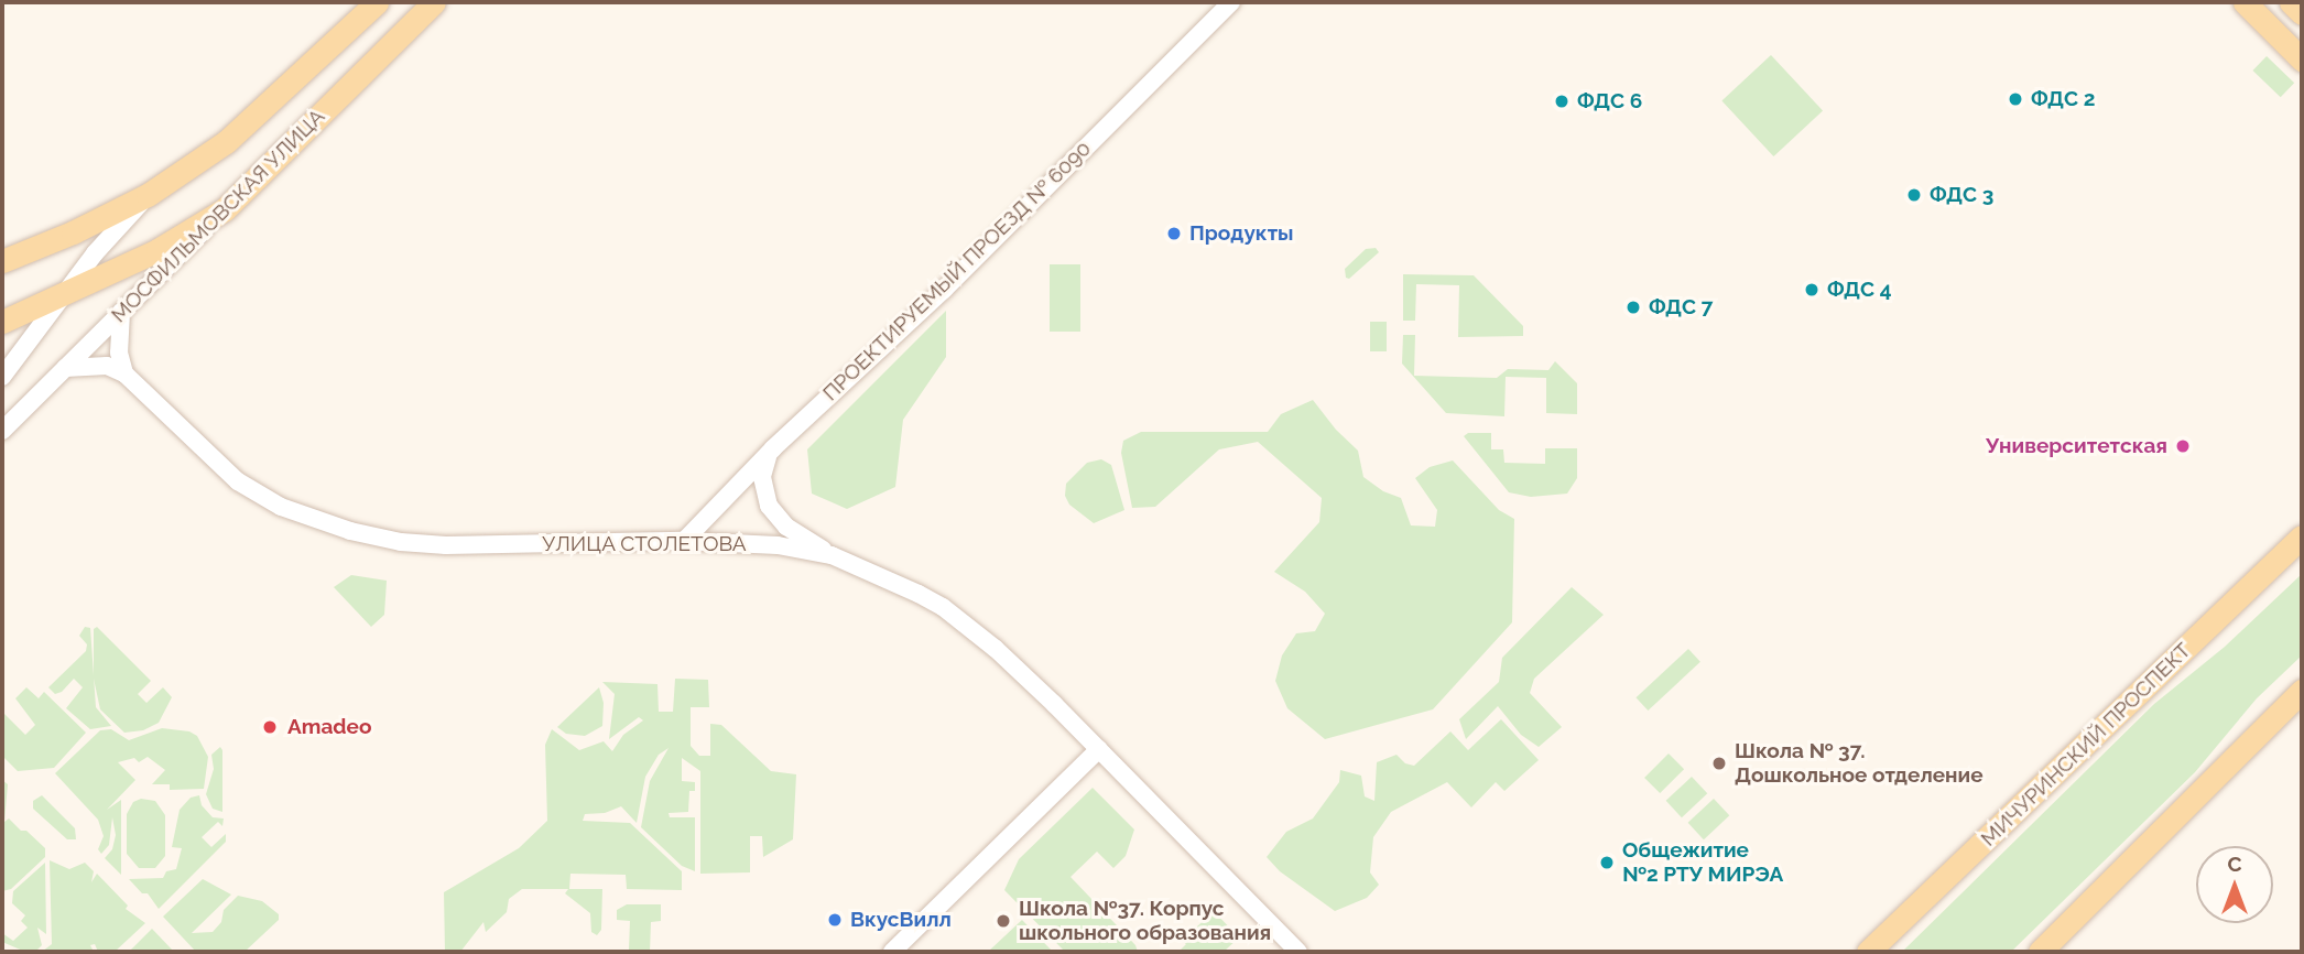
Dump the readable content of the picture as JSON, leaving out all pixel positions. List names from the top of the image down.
{
  "streets": {
    "main road": ["МОСФИЛЬМОВСКАЯ УЛИЦА", "МИЧУРИНСКИЙ ПРОСПЕКТ"],
    "street": ["ПРОЕКТИРУЕМЫЙ ПРОЕЗД № 6090", "УЛИЦА СТОЛЕТОВА"]
  },
  "crossings": [
    ["ПРОЕКТИРУЕМЫЙ ПРОЕЗД № 6090", "УЛИЦА СТОЛЕТОВА"]
  ],
  "places": [
    "ФДС 2",
    "ФДС 6",
    "ФДС 3",
    "Продукты",
    "ФДС 4",
    "ФДС 7",
    "Университетская",
    "Amadeo",
    "Школа № 37. Дошкольное отделение",
    "Общежитие №2 РТУ МИРЭА",
    "ВкусВилл",
    "Школа №37. Корпус школьного образования"
  ],
  "north": "top"
}
